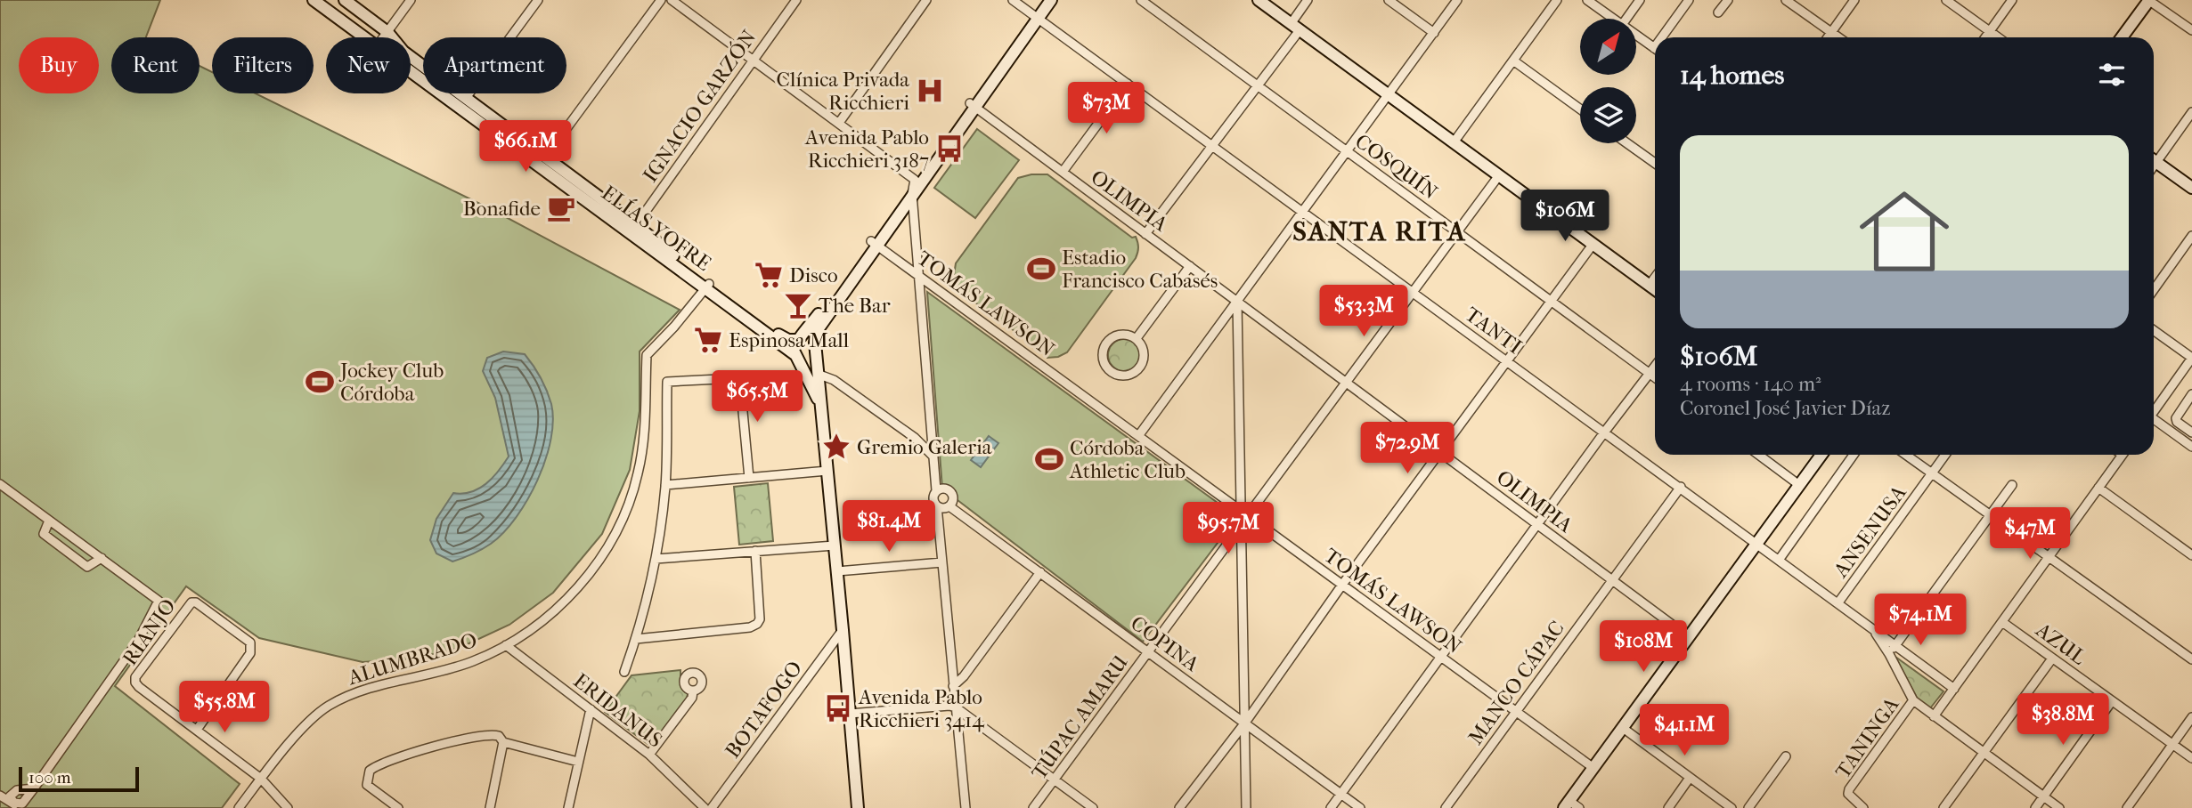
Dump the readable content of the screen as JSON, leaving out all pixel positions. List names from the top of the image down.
{
  "streets": {
    "main road": ["ELÍAS YOFRE"],
    "street": [
      "IGNACIO GARZÓN",
      "COSQUÍN",
      "OLIMPIA",
      "TOMÁS LAWSON",
      "TANTI",
      "ANSENUSA",
      "RIANJO",
      "COPINA",
      "AZUL",
      "ALUMBRADO",
      "MANCO CÁPAC",
      "BOTAFOGO",
      "ERIDANUS",
      "TÚPAC AMARU",
      "TANINGA"
    ]
  },
  "crossings": [
    ["IGNACIO GARZÓN", "ELÍAS YOFRE"],
    ["OLIMPIA", "MANCO CÁPAC"],
    ["ELÍAS YOFRE", "ALUMBRADO"],
    ["TOMÁS LAWSON", "MANCO CÁPAC"],
    ["TANTI", "ANSENUSA"],
    ["TANTI", "MANCO CÁPAC"],
    ["COPINA", "TÚPAC AMARU"],
    ["ALUMBRADO", "ERIDANUS"]
  ],
  "districts": ["SANTA RITA"],
  "places": {
    "hospital": ["Clínica Privada Ricchieri"],
    "bus stop": ["Avenida Pablo Ricchieri 3187", "Avenida Pablo Ricchieri 3414"],
    "cafe": ["Bonafide"],
    "sports": ["Estadio Francisco Cabasés", "Jockey Club Córdoba", "Córdoba Athletic Club"],
    "supermarket": ["Disco", "Espinosa Mall"],
    "bar": ["The Bar"],
    "place": ["Gremio Galeria"]
  },
  "scale_bar": "100 m",
  "north": "top right",
  "page": {
    "chip": [
      "Buy",
      "Rent",
      "Filters",
      "New",
      "Apartment"
    ],
    "heading": "14 homes",
    "price": [
      "$73M",
      "$66.1M",
      "$106M",
      "$53.3M",
      "$65.5M",
      "$72.9M",
      "$81.4M",
      "$95.7M",
      "$47M",
      "$74.1M",
      "$108M",
      "$55.8M",
      "$38.8M",
      "$41.1M"
    ],
    "list": [
      {
        "name": "$106M",
        "note": "4 rooms · 140 m² · Coronel José Javier Díaz"
      }
    ],
    "scale": "100 m"
  }
}
